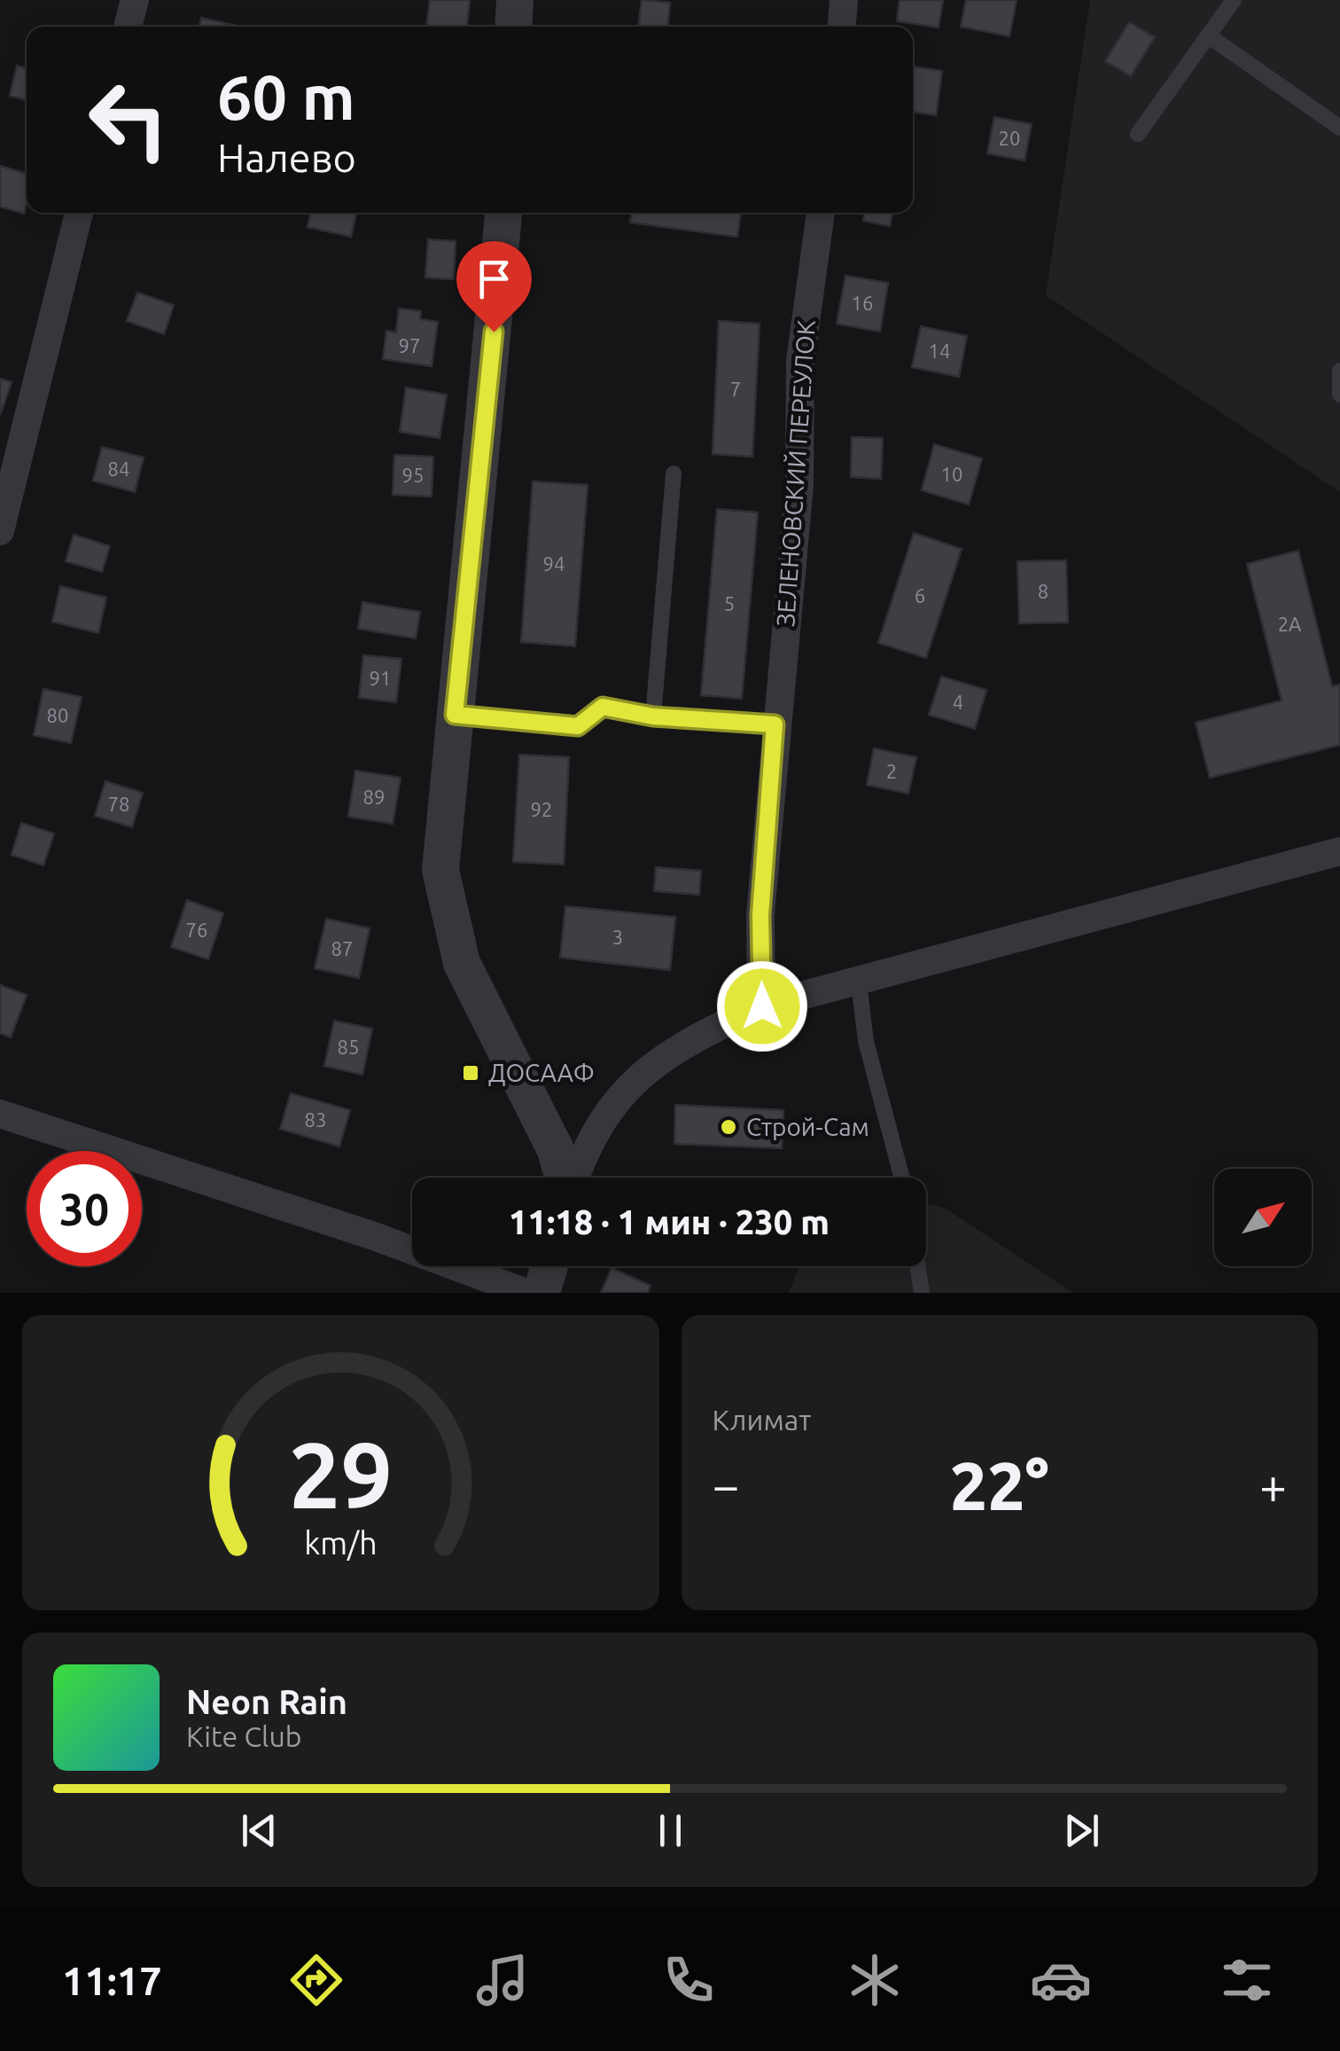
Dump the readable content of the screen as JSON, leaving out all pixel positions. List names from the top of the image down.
{
  "streets": {
    "street": ["ЗЕЛЕНОВСКИЙ ПЕРЕУЛОК"]
  },
  "places": {
    "transit": ["ДОСААФ"],
    "other": ["Строй-Сам"]
  },
  "house_numbers": [
    "20",
    "16",
    "97",
    "14",
    "7",
    "84",
    "10",
    "95",
    "94",
    "8",
    "6",
    "5",
    "2А",
    "91",
    "4",
    "80",
    "2",
    "89",
    "78",
    "92",
    "76",
    "3",
    "87",
    "85",
    "83"
  ],
  "north": "top right",
  "page": {
    "turn": ["60 m", "Налево"],
    "limit": "30",
    "trip": "11:18 · 1 мин · 230 m",
    "tile": "Климат",
    "heat": ["−", "22°", "+"],
    "song": ["Neon Rain", "Kite Club"],
    "tabs": "11:17",
    "gauge": ["29", "km/h"]
  }
}
